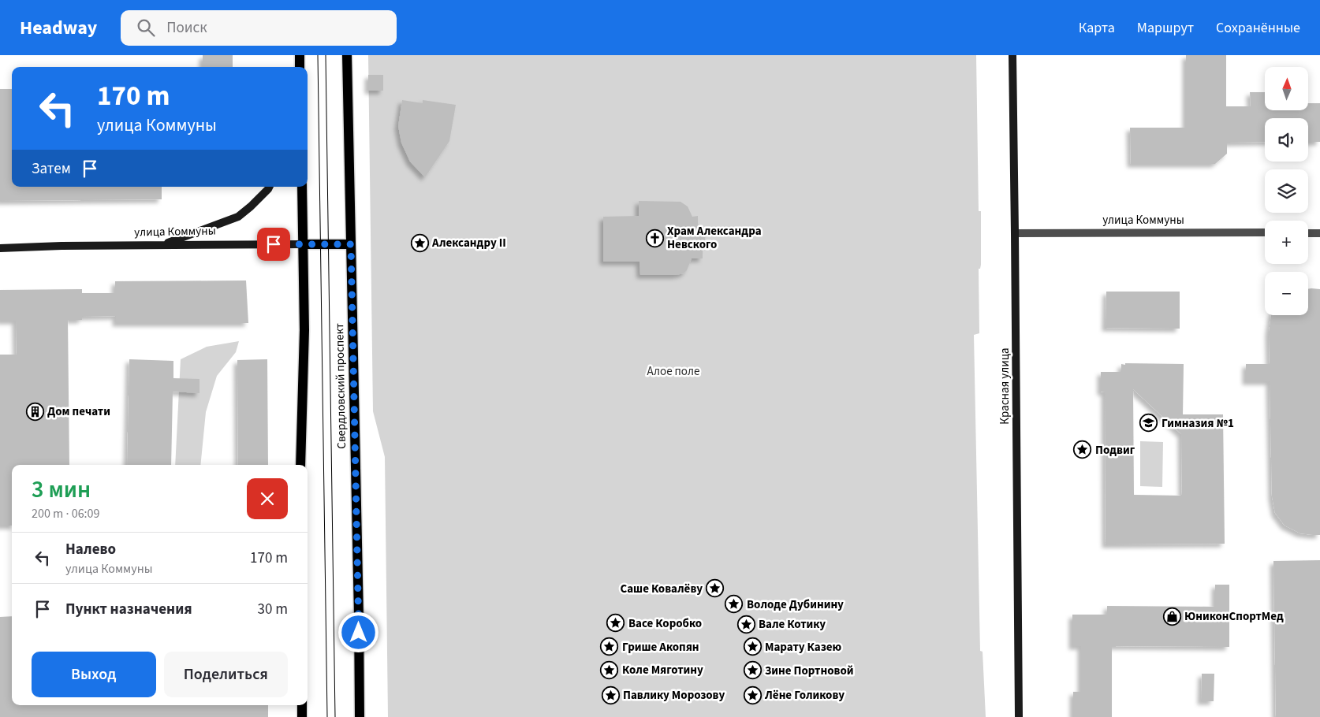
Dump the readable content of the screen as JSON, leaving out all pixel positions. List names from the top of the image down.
{
  "streets": {
    "main road": ["улица Коммуны", "Свердловский проспект", "Красная улица"]
  },
  "crossings": [
    ["улица Коммуны", "Свердловский проспект"],
    ["улица Коммуны", "Красная улица"]
  ],
  "parks": ["Алое поле"],
  "places": {
    "church": ["Храм Александра Невского"],
    "place": [
      "Александру II",
      "Подвиг",
      "Саше Ковалёву",
      "Володе Дубинину",
      "Васе Коробко",
      "Вале Котику",
      "Грише Акопян",
      "Марату Казею",
      "Коле Мяготину",
      "Зине Портновой",
      "Павлику Морозову",
      "Лёне Голикову"
    ],
    "building": ["Дом печати"],
    "school or university": ["Гимназия №1"],
    "shop": ["ЮниконСпортМед"]
  },
  "north": "top",
  "page": {
    "header": "Headway",
    "search": "Поиск",
    "nav": ["Карта", "Маршрут", "Сохранённые"],
    "map_buttons": ["+", "−"],
    "turn": ["170 m", "улица Коммуны"],
    "then": "Затем",
    "heading": ["3 мин", "200 m · 06:09"],
    "list": [
      {
        "name": "Налево",
        "note": "улица Коммуны",
        "value": "170 m"
      },
      {
        "name": "Пункт назначения",
        "value": "30 m"
      }
    ],
    "buttons": ["Выход", "Поделиться"]
  }
}
